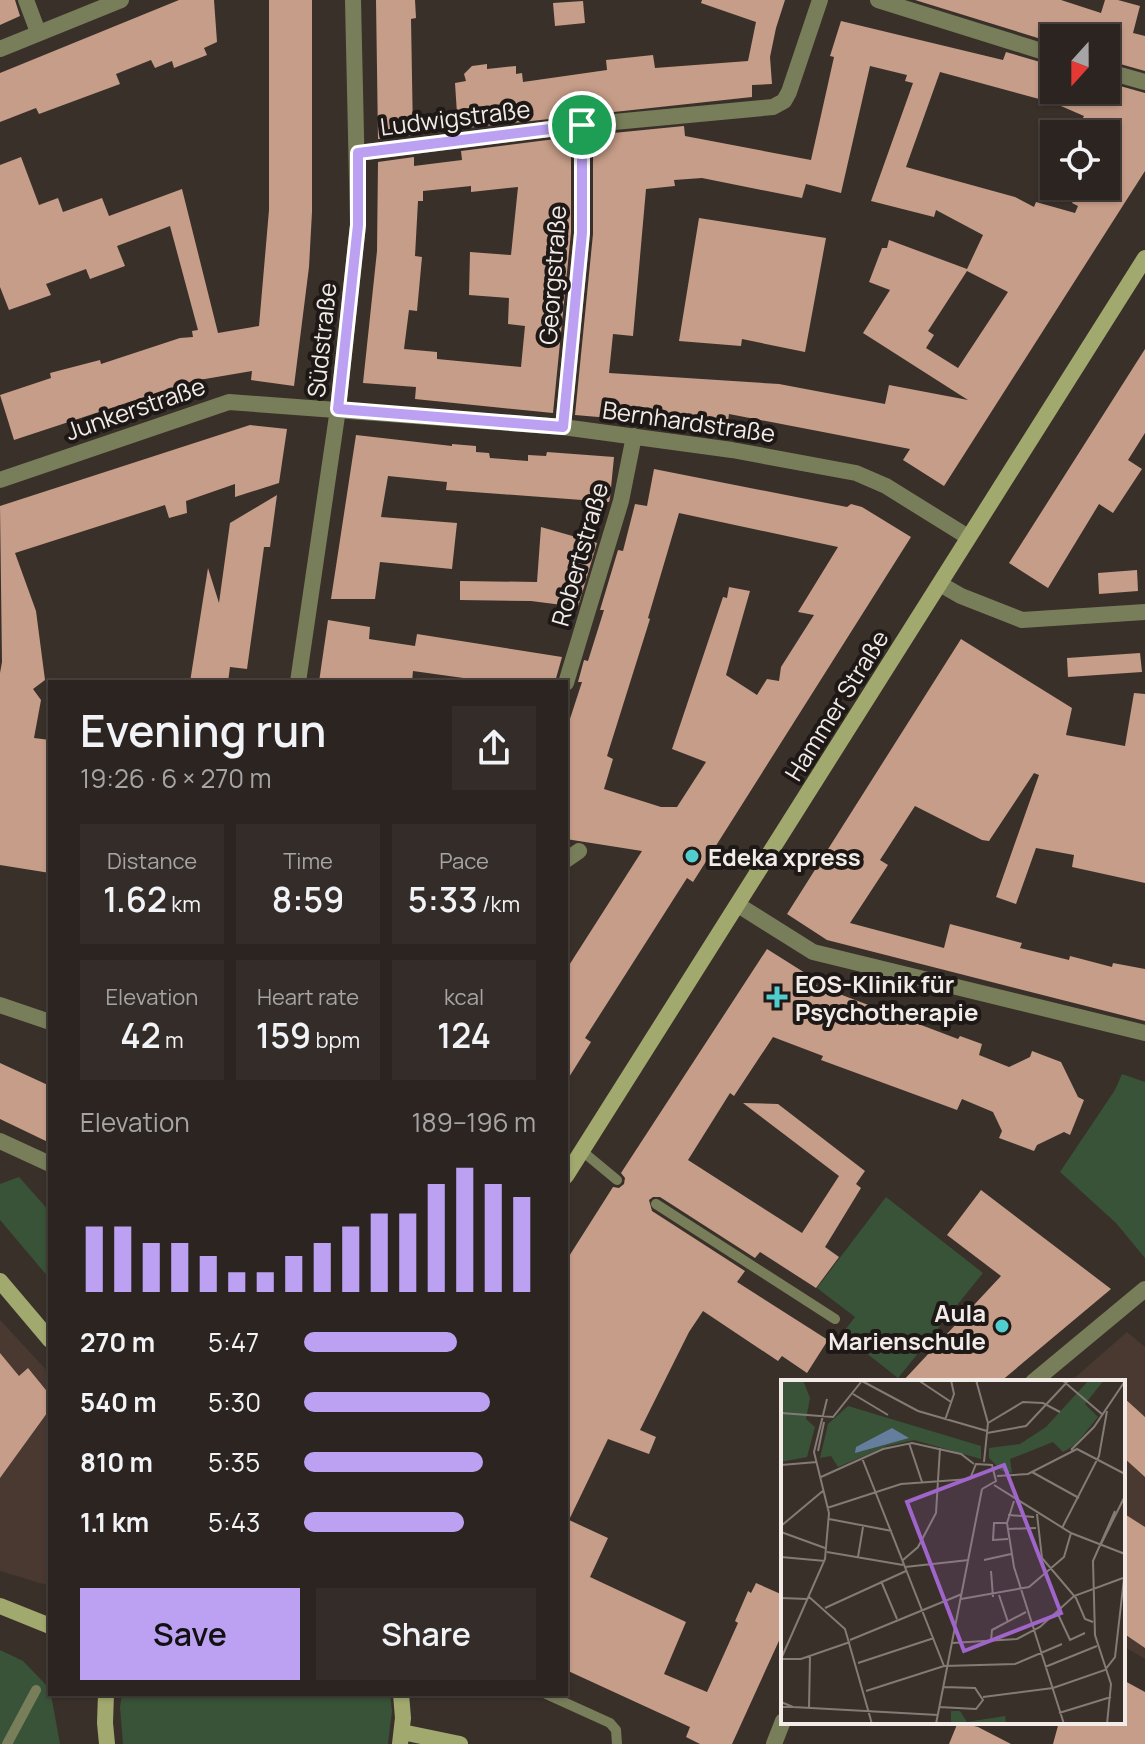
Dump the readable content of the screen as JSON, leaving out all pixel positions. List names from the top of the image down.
{
  "streets": {
    "main road": ["Hammer Straße"],
    "street": [
      "Ludwigstraße",
      "Georgstraße",
      "Südstraße",
      "Junkerstraße",
      "Bernhardstraße",
      "Robertstraße"
    ]
  },
  "crossings": [
    ["Ludwigstraße", "Georgstraße"],
    ["Ludwigstraße", "Südstraße"],
    ["Georgstraße", "Bernhardstraße"],
    ["Südstraße", "Junkerstraße"],
    ["Südstraße", "Bernhardstraße"],
    ["Junkerstraße", "Bernhardstraße"],
    ["Bernhardstraße", "Robertstraße"],
    ["Bernhardstraße", "Hammer Straße"]
  ],
  "places": {
    "other": ["Edeka xpress", "Aula Marienschule"],
    "health": ["EOS-Klinik für Psychotherapie"]
  },
  "north": "bottom",
  "page": {
    "heading": ["Evening run", "19:26 · 6 × 270 m"],
    "stats": [
      ["Distance", "1.62 km"],
      ["Time", "8:59"],
      ["Pace", "5:33 /km"],
      ["Elevation", "42 m"],
      ["Heart rate", "159 bpm"],
      ["kcal", "124"]
    ],
    "chart": ["Elevation", "189–196 m"],
    "list": [
      {
        "name": "270 m",
        "note": "5:47"
      },
      {
        "name": "540 m",
        "note": "5:30"
      },
      {
        "name": "810 m",
        "note": "5:35"
      },
      {
        "name": "1.1 km",
        "note": "5:43"
      }
    ],
    "buttons": ["Save", "Share"]
  }
}
